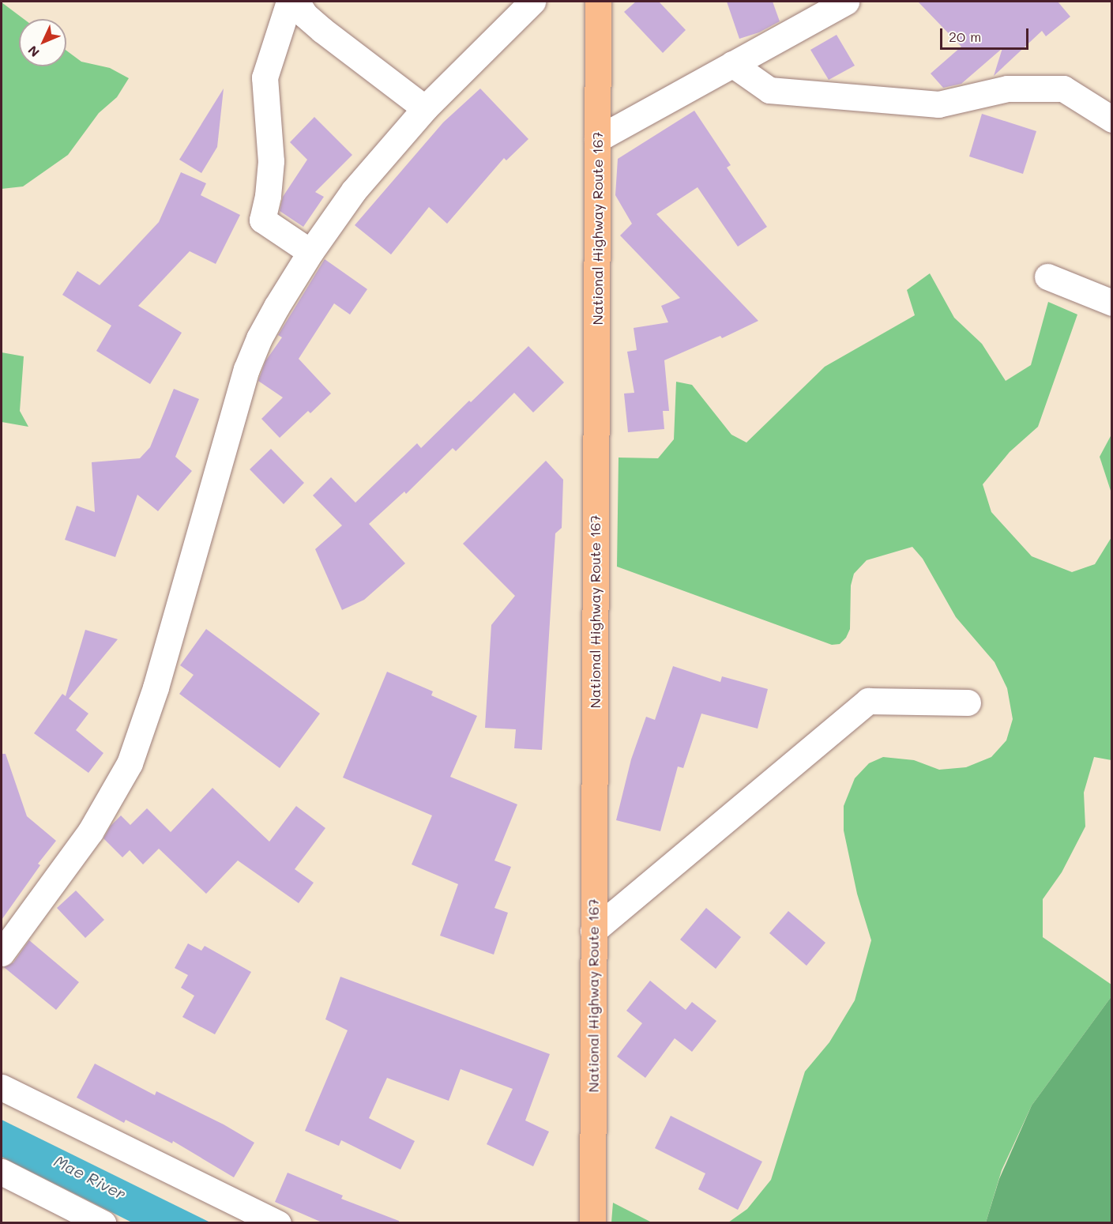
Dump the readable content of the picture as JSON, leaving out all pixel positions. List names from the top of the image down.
{
  "streets": {
    "highway": ["National Highway Route 167"]
  },
  "water": ["Mae River"],
  "scale_bar": "20 m",
  "north": "bottom left"
}
